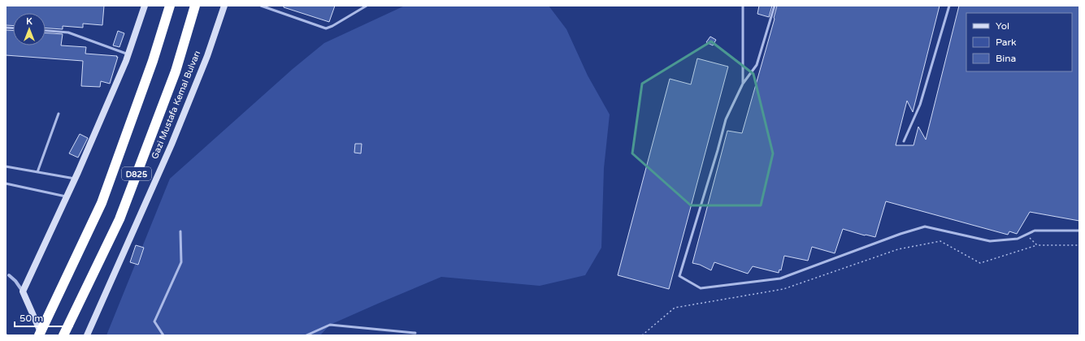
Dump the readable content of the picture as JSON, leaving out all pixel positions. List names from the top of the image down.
{
  "streets": {
    "highway": ["Gazi Mustafa Kemal Bulvarı", "D825"]
  },
  "legend": ["Yol", "Park", "Bina"],
  "scale_bar": "50 m",
  "north": "top"
}
